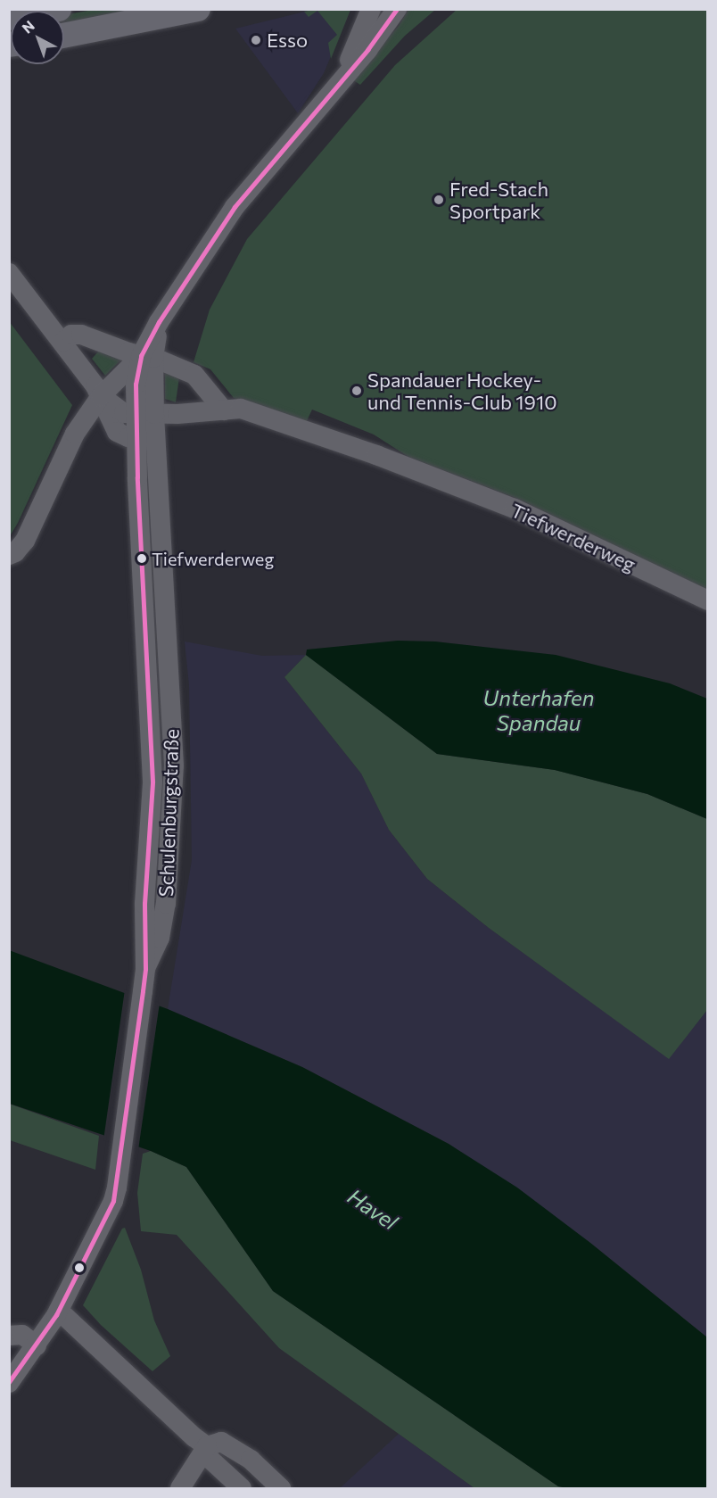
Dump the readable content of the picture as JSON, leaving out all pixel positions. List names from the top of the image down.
{
  "streets": {
    "street": ["Tiefwerderweg", "Schulenburgstraße"]
  },
  "crossings": [
    ["Tiefwerderweg", "Schulenburgstraße"]
  ],
  "water": ["Unterhafen Spandau", "Havel"],
  "places": [
    "Esso",
    "Fred-Stach Sportpark",
    "Spandauer Hockey- und Tennis-Club 1910",
    "Tiefwerderweg"
  ],
  "north": "top left"
}
